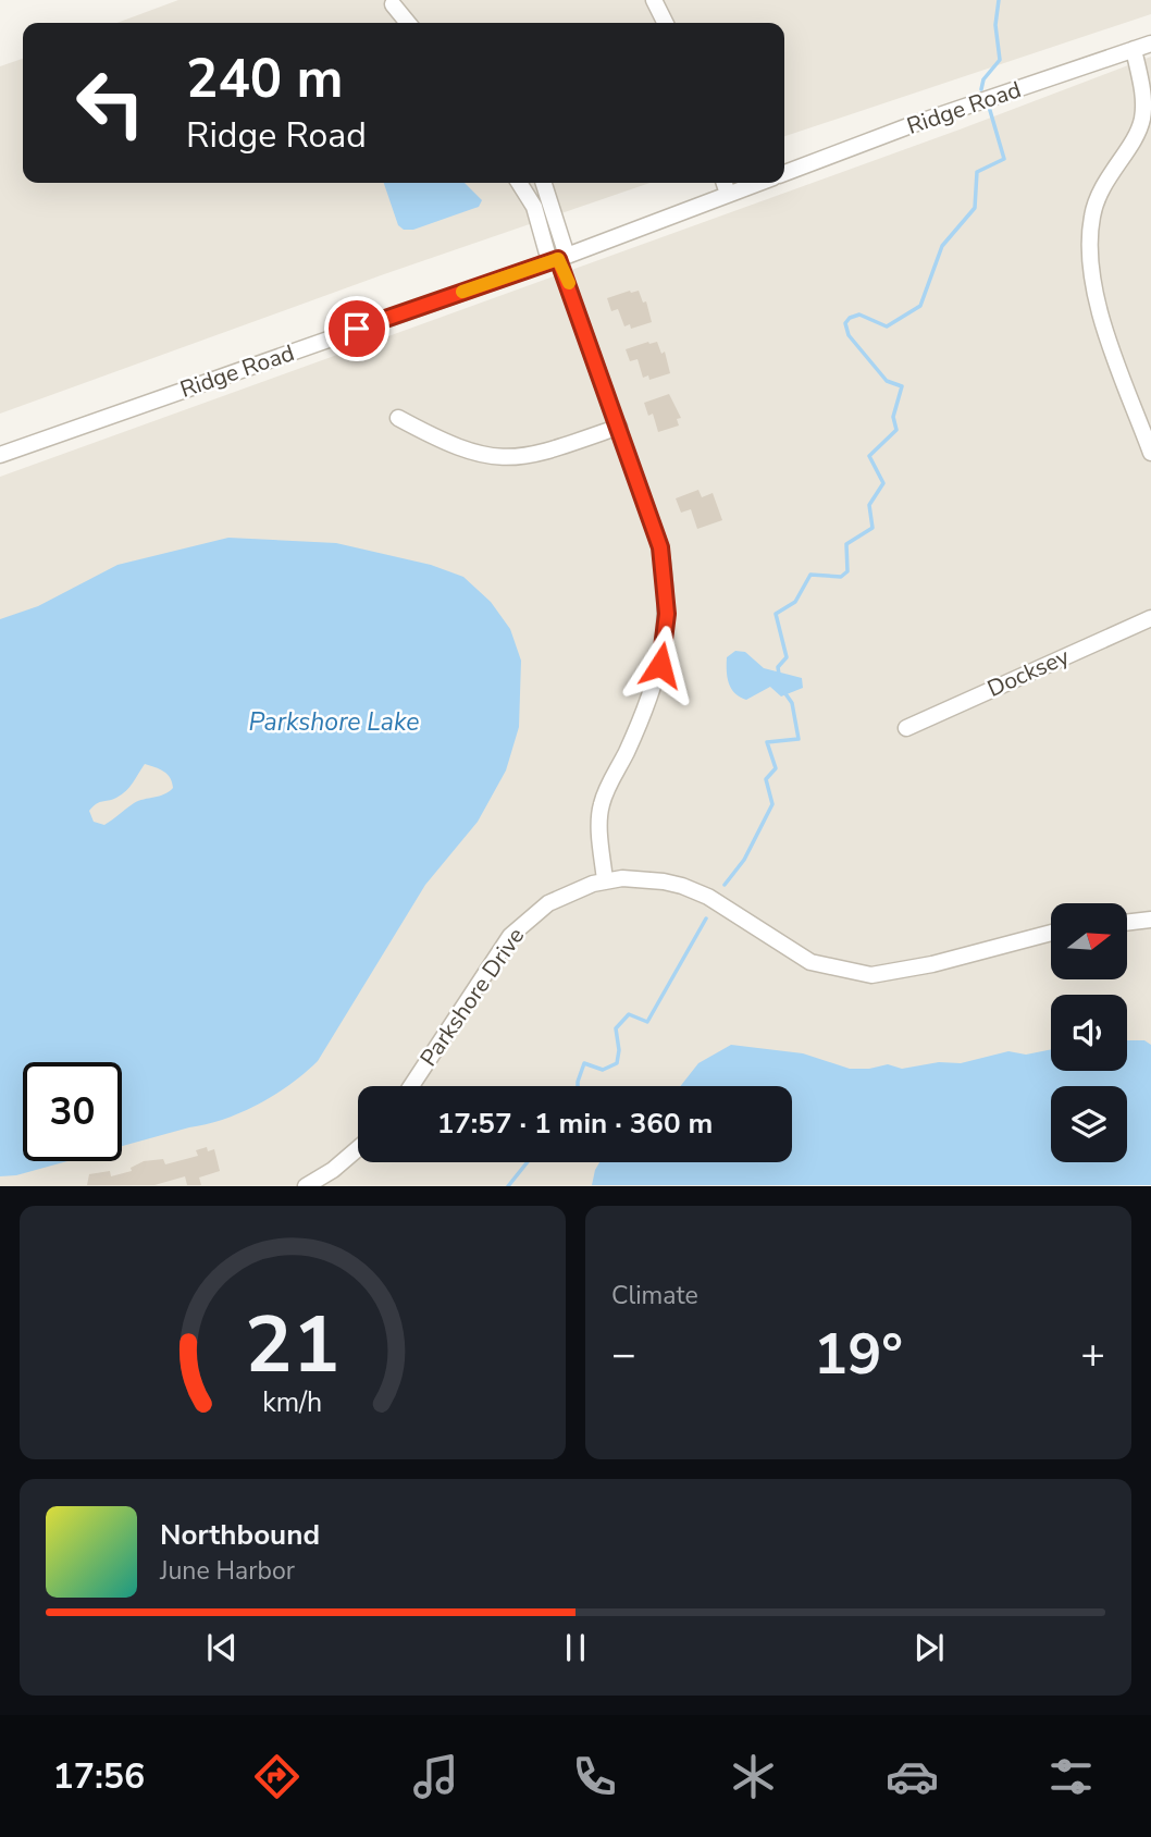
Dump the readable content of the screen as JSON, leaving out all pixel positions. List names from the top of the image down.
{
  "streets": {
    "street": ["Ridge Road", "Docksey", "Parkshore Drive"]
  },
  "water": ["Parkshore Lake"],
  "north": "right",
  "page": {
    "turn": ["240 m", "Ridge Road"],
    "limit": "30",
    "trip": "17:57 · 1 min · 360 m",
    "tile": "Climate",
    "heat": ["−", "19°", "+"],
    "song": ["Northbound", "June Harbor"],
    "tabs": "17:56",
    "gauge": ["21", "km/h"]
  }
}
